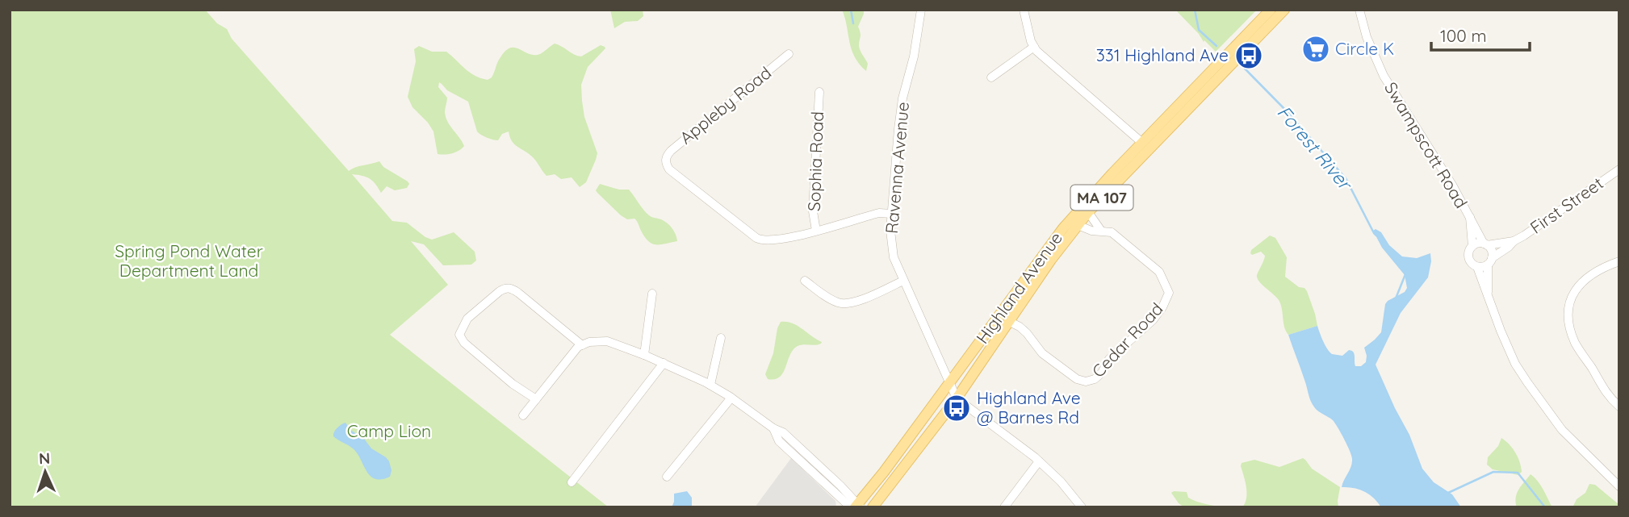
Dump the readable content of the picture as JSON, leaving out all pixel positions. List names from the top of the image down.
{
  "streets": {
    "main road": ["MA 107", "Highland Avenue"],
    "street": [
      "Appleby Road",
      "Swampscott Road",
      "Sophia Road",
      "Ravenna Avenue",
      "First Street",
      "Cedar Road"
    ]
  },
  "crossings": [
    ["Appleby Road", "Sophia Road"],
    ["Swampscott Road", "First Street"],
    ["Ravenna Avenue", "Highland Avenue"],
    ["Highland Avenue", "Cedar Road"]
  ],
  "water": ["Forest River"],
  "parks": ["Spring Pond Water Department Land", "Camp Lion"],
  "places": {
    "supermarket": ["Circle K"],
    "bus stop": ["331 Highland Ave", "Highland Ave @ Barnes Rd"]
  },
  "scale_bar": "100 m",
  "north": "top"
}
